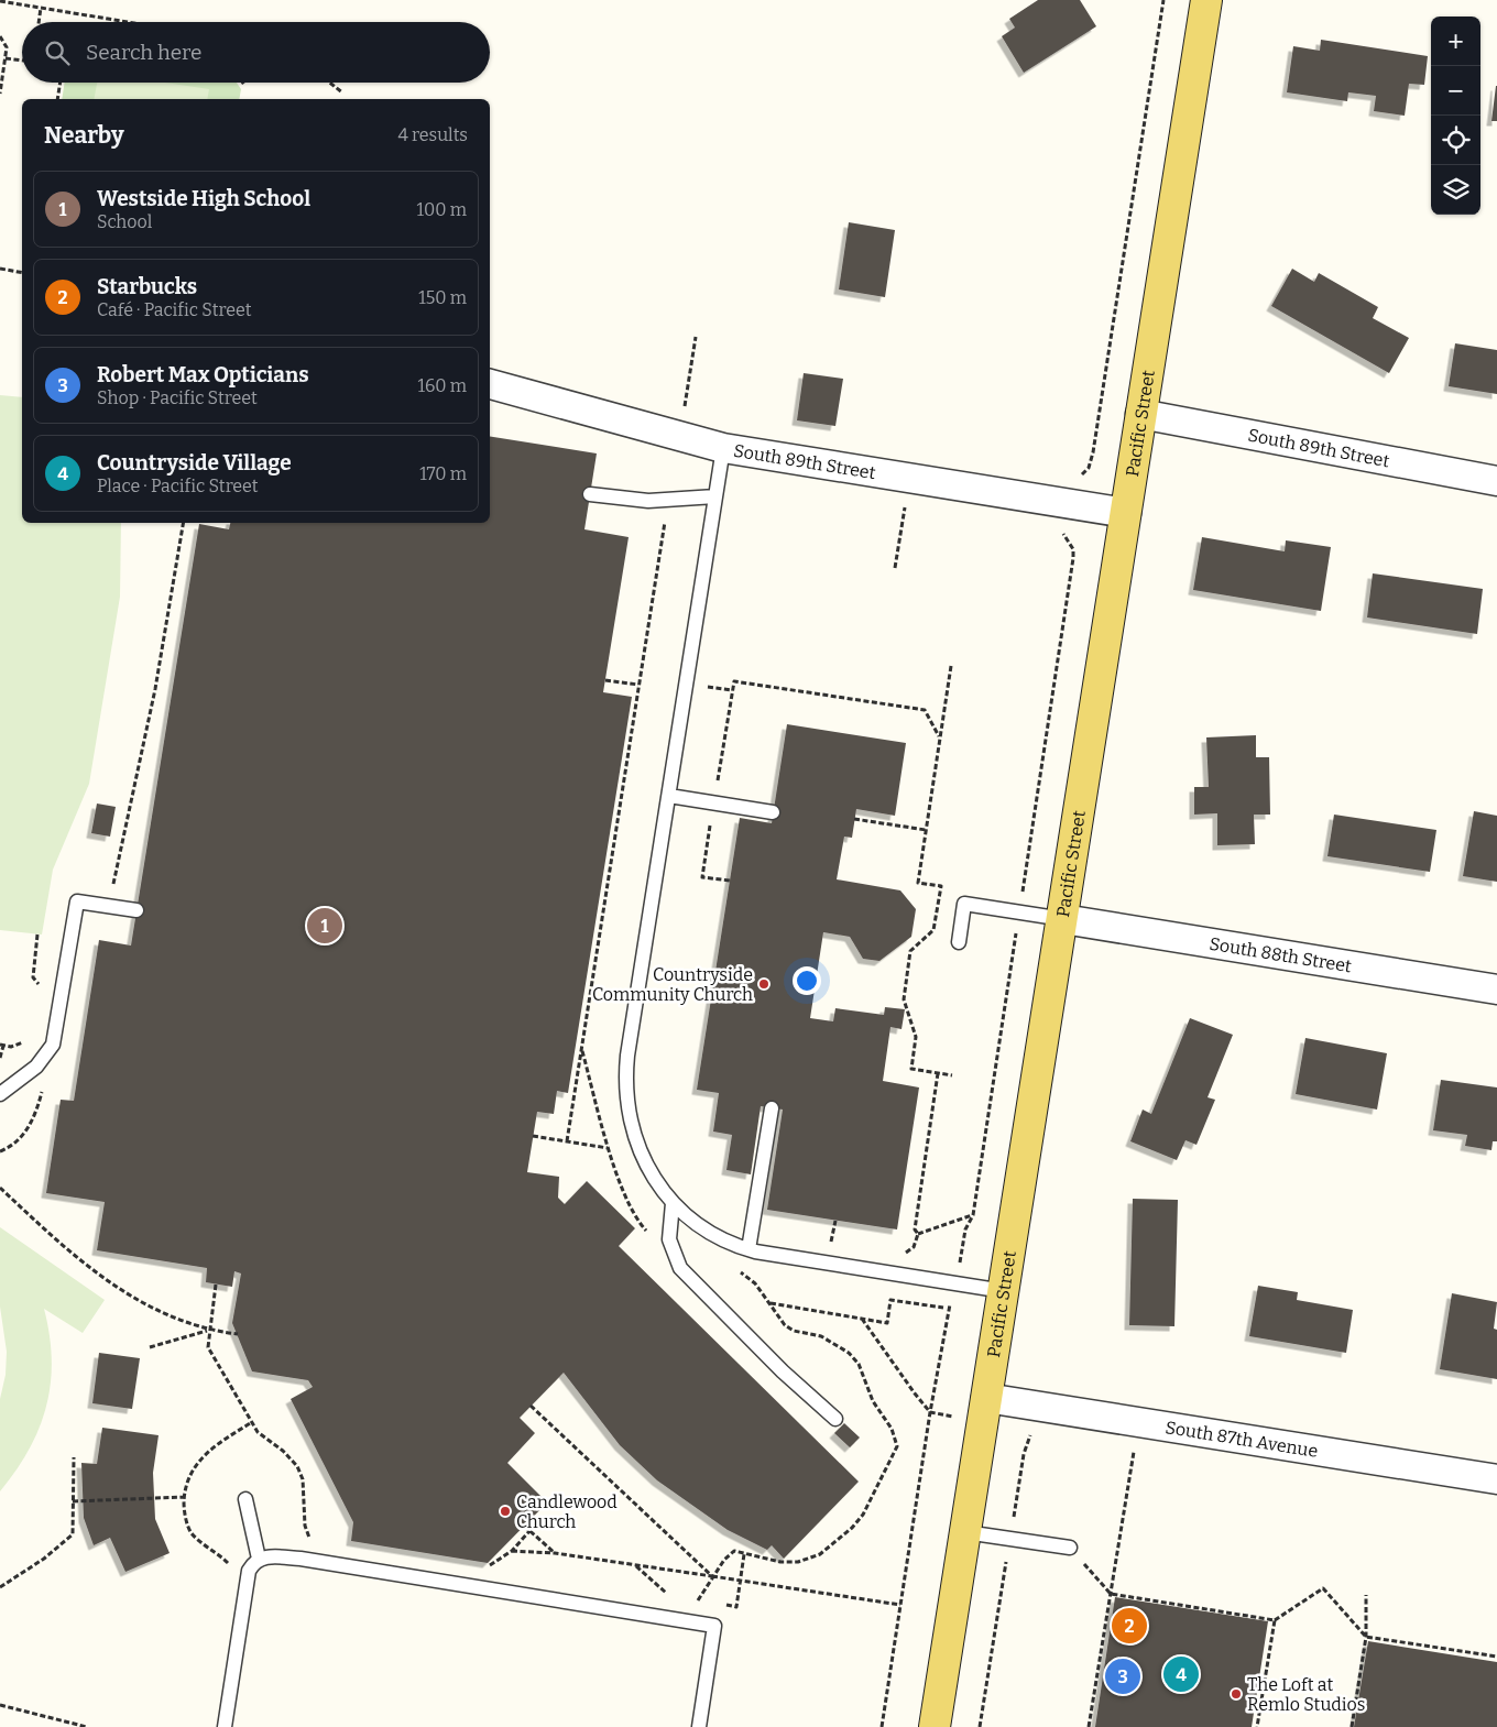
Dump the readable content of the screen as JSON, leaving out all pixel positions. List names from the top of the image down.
{
  "streets": {
    "main road": ["Pacific Street"],
    "street": ["South 89th Street", "South 88th Street", "South 87th Avenue"]
  },
  "crossings": [
    ["Pacific Street", "South 89th Street"],
    ["Pacific Street", "South 88th Street"],
    ["Pacific Street", "South 87th Avenue"]
  ],
  "places": ["Countryside Community Church", "Candlewood Church", "The Loft at Remlo Studios"],
  "page": {
    "map_buttons": ["+", "−"],
    "search": "Search here",
    "heading": ["Nearby", "4 results"],
    "list": [
      {
        "mark": "1",
        "name": "Westside High School",
        "note": "School",
        "value": "100 m"
      },
      {
        "mark": "2",
        "name": "Starbucks",
        "note": "Café · Pacific Street",
        "value": "150 m"
      },
      {
        "mark": "3",
        "name": "Robert Max Opticians",
        "note": "Shop · Pacific Street",
        "value": "160 m"
      },
      {
        "mark": "4",
        "name": "Countryside Village",
        "note": "Place · Pacific Street",
        "value": "170 m"
      }
    ],
    "pins": [
      "1",
      "2",
      "4",
      "3"
    ]
  }
}
